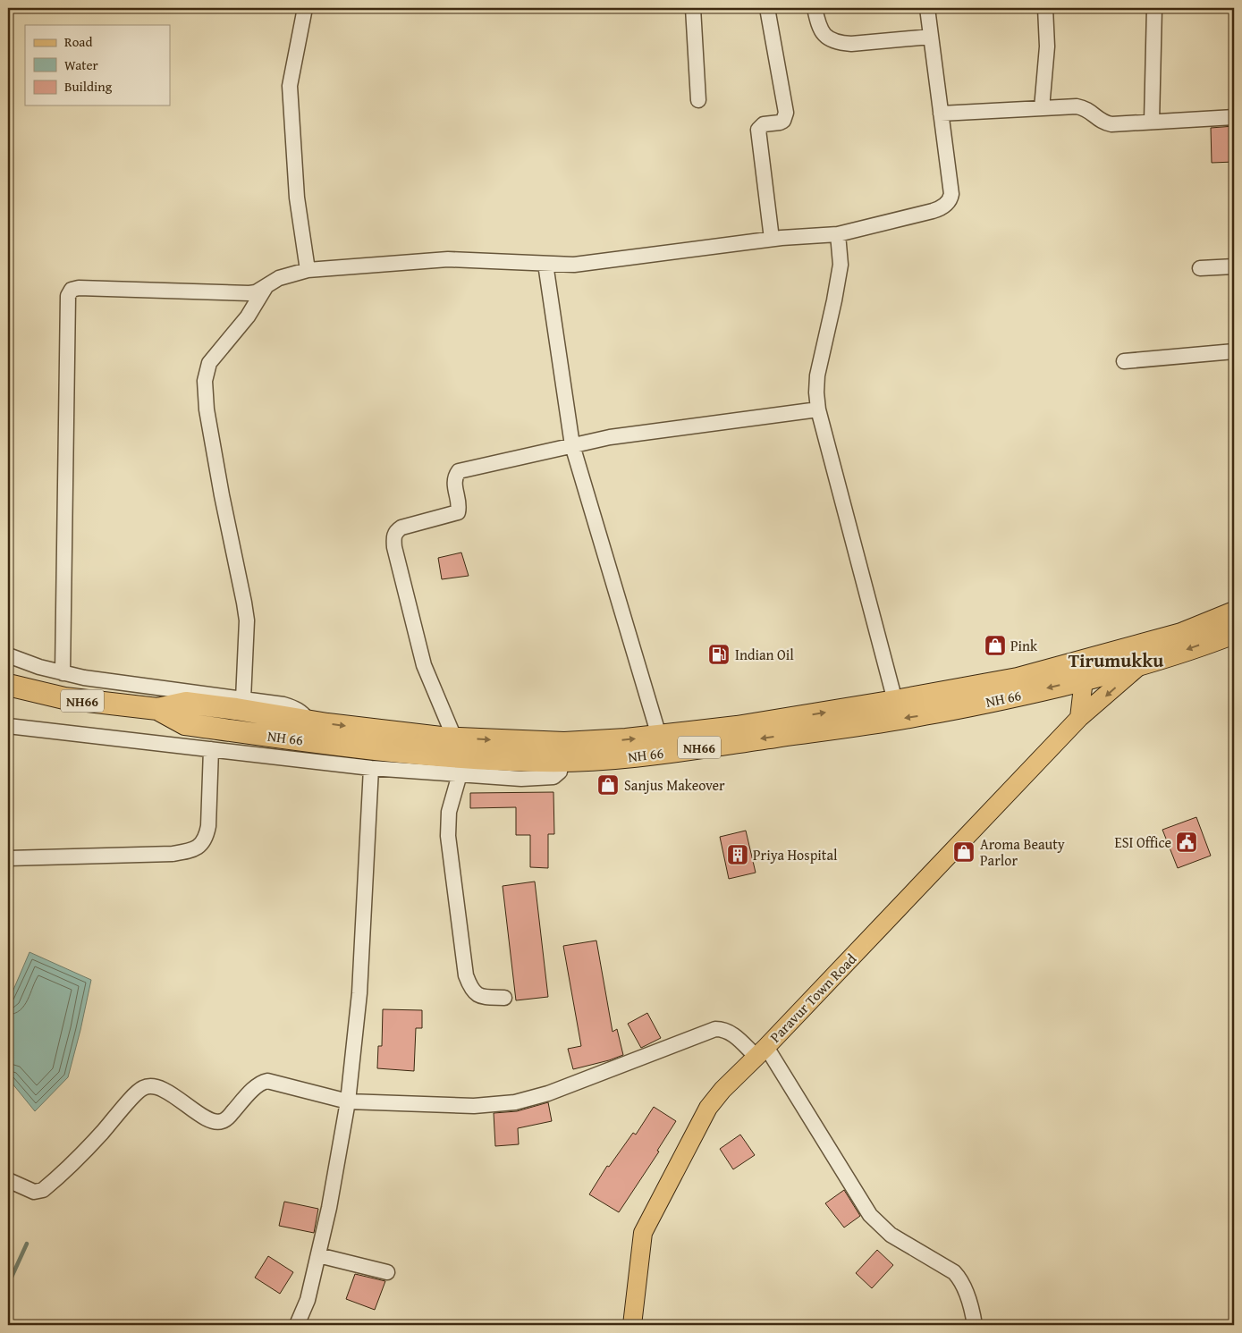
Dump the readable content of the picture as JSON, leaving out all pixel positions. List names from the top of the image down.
{
  "streets": {
    "highway": ["NH 66", "NH66"],
    "main road": ["Paravur Town Road"]
  },
  "crossings": [
    ["NH 66", "Paravur Town Road"]
  ],
  "districts": ["Tirumukku"],
  "places": {
    "shop": ["Pink", "Sanjus Makeover", "Aroma Beauty Parlor"],
    "fuel station": ["Indian Oil"],
    "public building": ["ESI Office"],
    "building": ["Priya Hospital"]
  },
  "legend": ["Road", "Water", "Building"]
}
